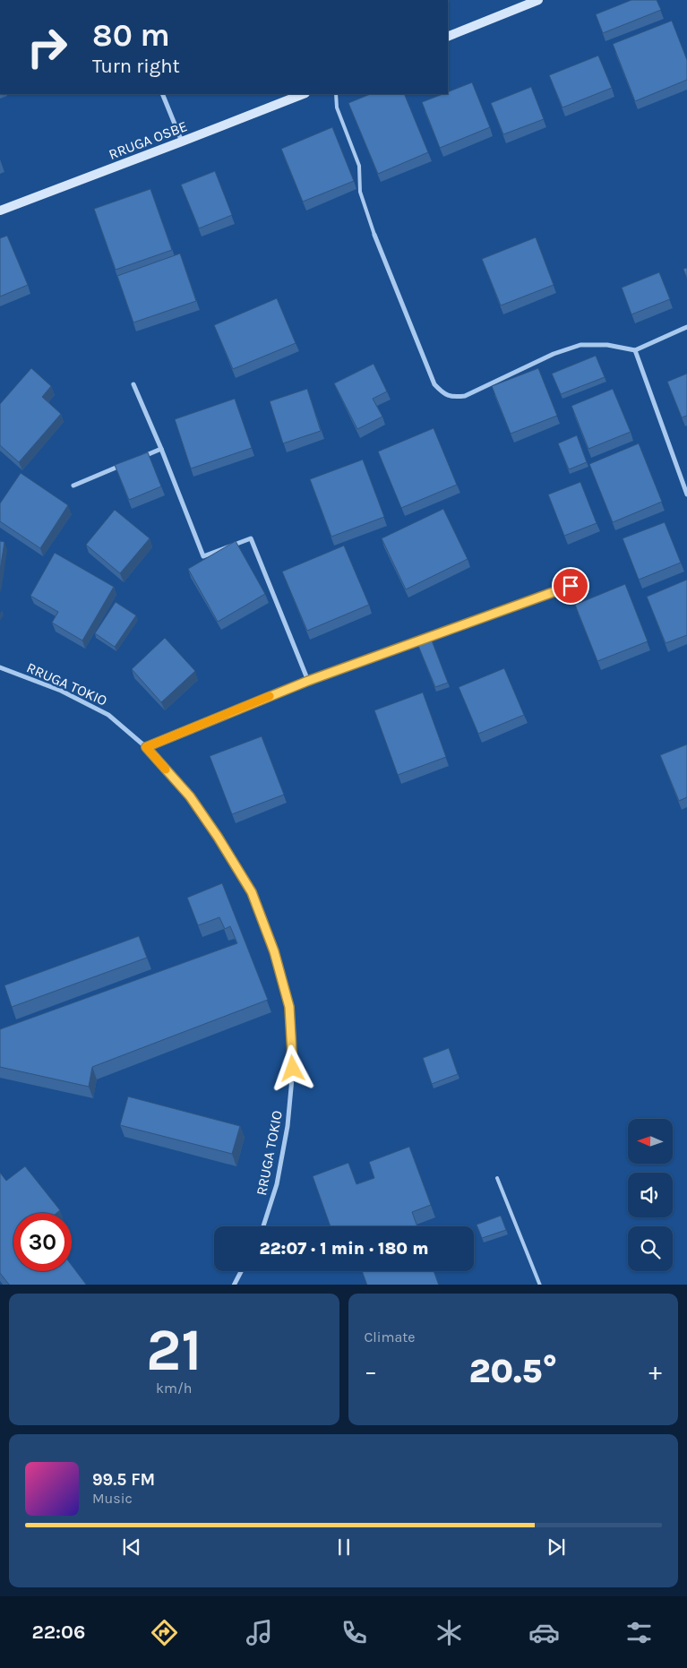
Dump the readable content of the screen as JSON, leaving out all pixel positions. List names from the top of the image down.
{
  "streets": {
    "street": ["RRUGA OSBE", "RRUGA TOKIO"]
  },
  "north": "left",
  "page": {
    "turn": ["80 m", "Turn right"],
    "limit": "30",
    "trip": "22:07 · 1 min · 180 m",
    "tile": [
      ["21", "km/h"],
      "Climate"
    ],
    "heat": ["−", "20.5°", "+"],
    "song": ["99.5 FM", "Music"],
    "tabs": "22:06"
  }
}
